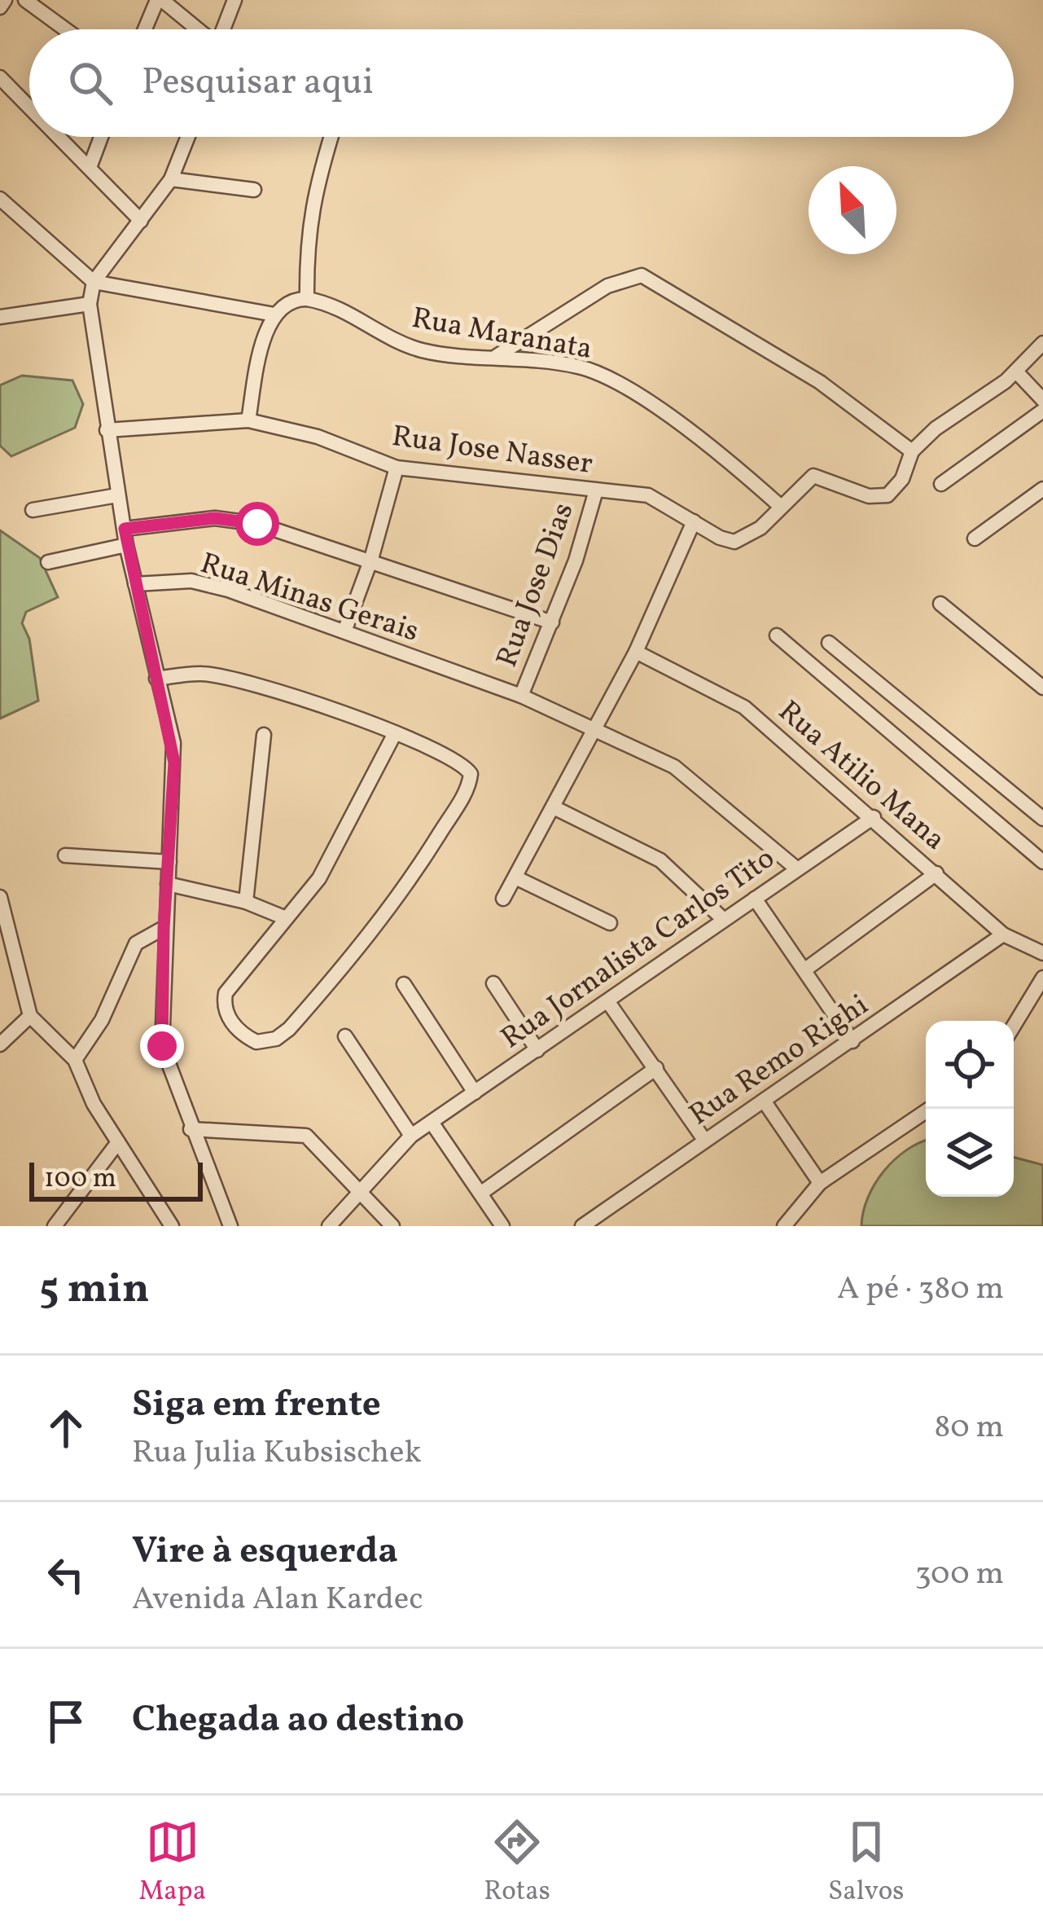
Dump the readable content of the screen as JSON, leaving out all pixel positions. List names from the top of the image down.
{
  "streets": {
    "street": [
      "Rua Maranata",
      "Rua Jose Nasser",
      "Rua Jose Dias",
      "Rua Minas Gerais",
      "Rua Atilio Mana",
      "Rua Jornalista Carlos Tito",
      "Rua Remo Righi"
    ]
  },
  "crossings": [
    ["Rua Maranata", "Rua Jose Nasser"],
    ["Rua Jose Nasser", "Rua Jose Dias"],
    ["Rua Jose Dias", "Rua Minas Gerais"],
    ["Rua Minas Gerais", "Rua Jornalista Carlos Tito"],
    ["Rua Atilio Mana", "Rua Jornalista Carlos Tito"],
    ["Rua Atilio Mana", "Rua Remo Righi"]
  ],
  "scale_bar": "100 m",
  "north": "top left",
  "page": {
    "search": "Pesquisar aqui",
    "scale": "100 m",
    "heading": ["5 min", "A pé · 380 m"],
    "list": [
      ["Siga em frente", "Rua Julia Kubsischek", "80 m"],
      ["Vire à esquerda", "Avenida Alan Kardec", "300 m"],
      "Chegada ao destino"
    ],
    "nav": ["Mapa", "Rotas", "Salvos"]
  }
}
